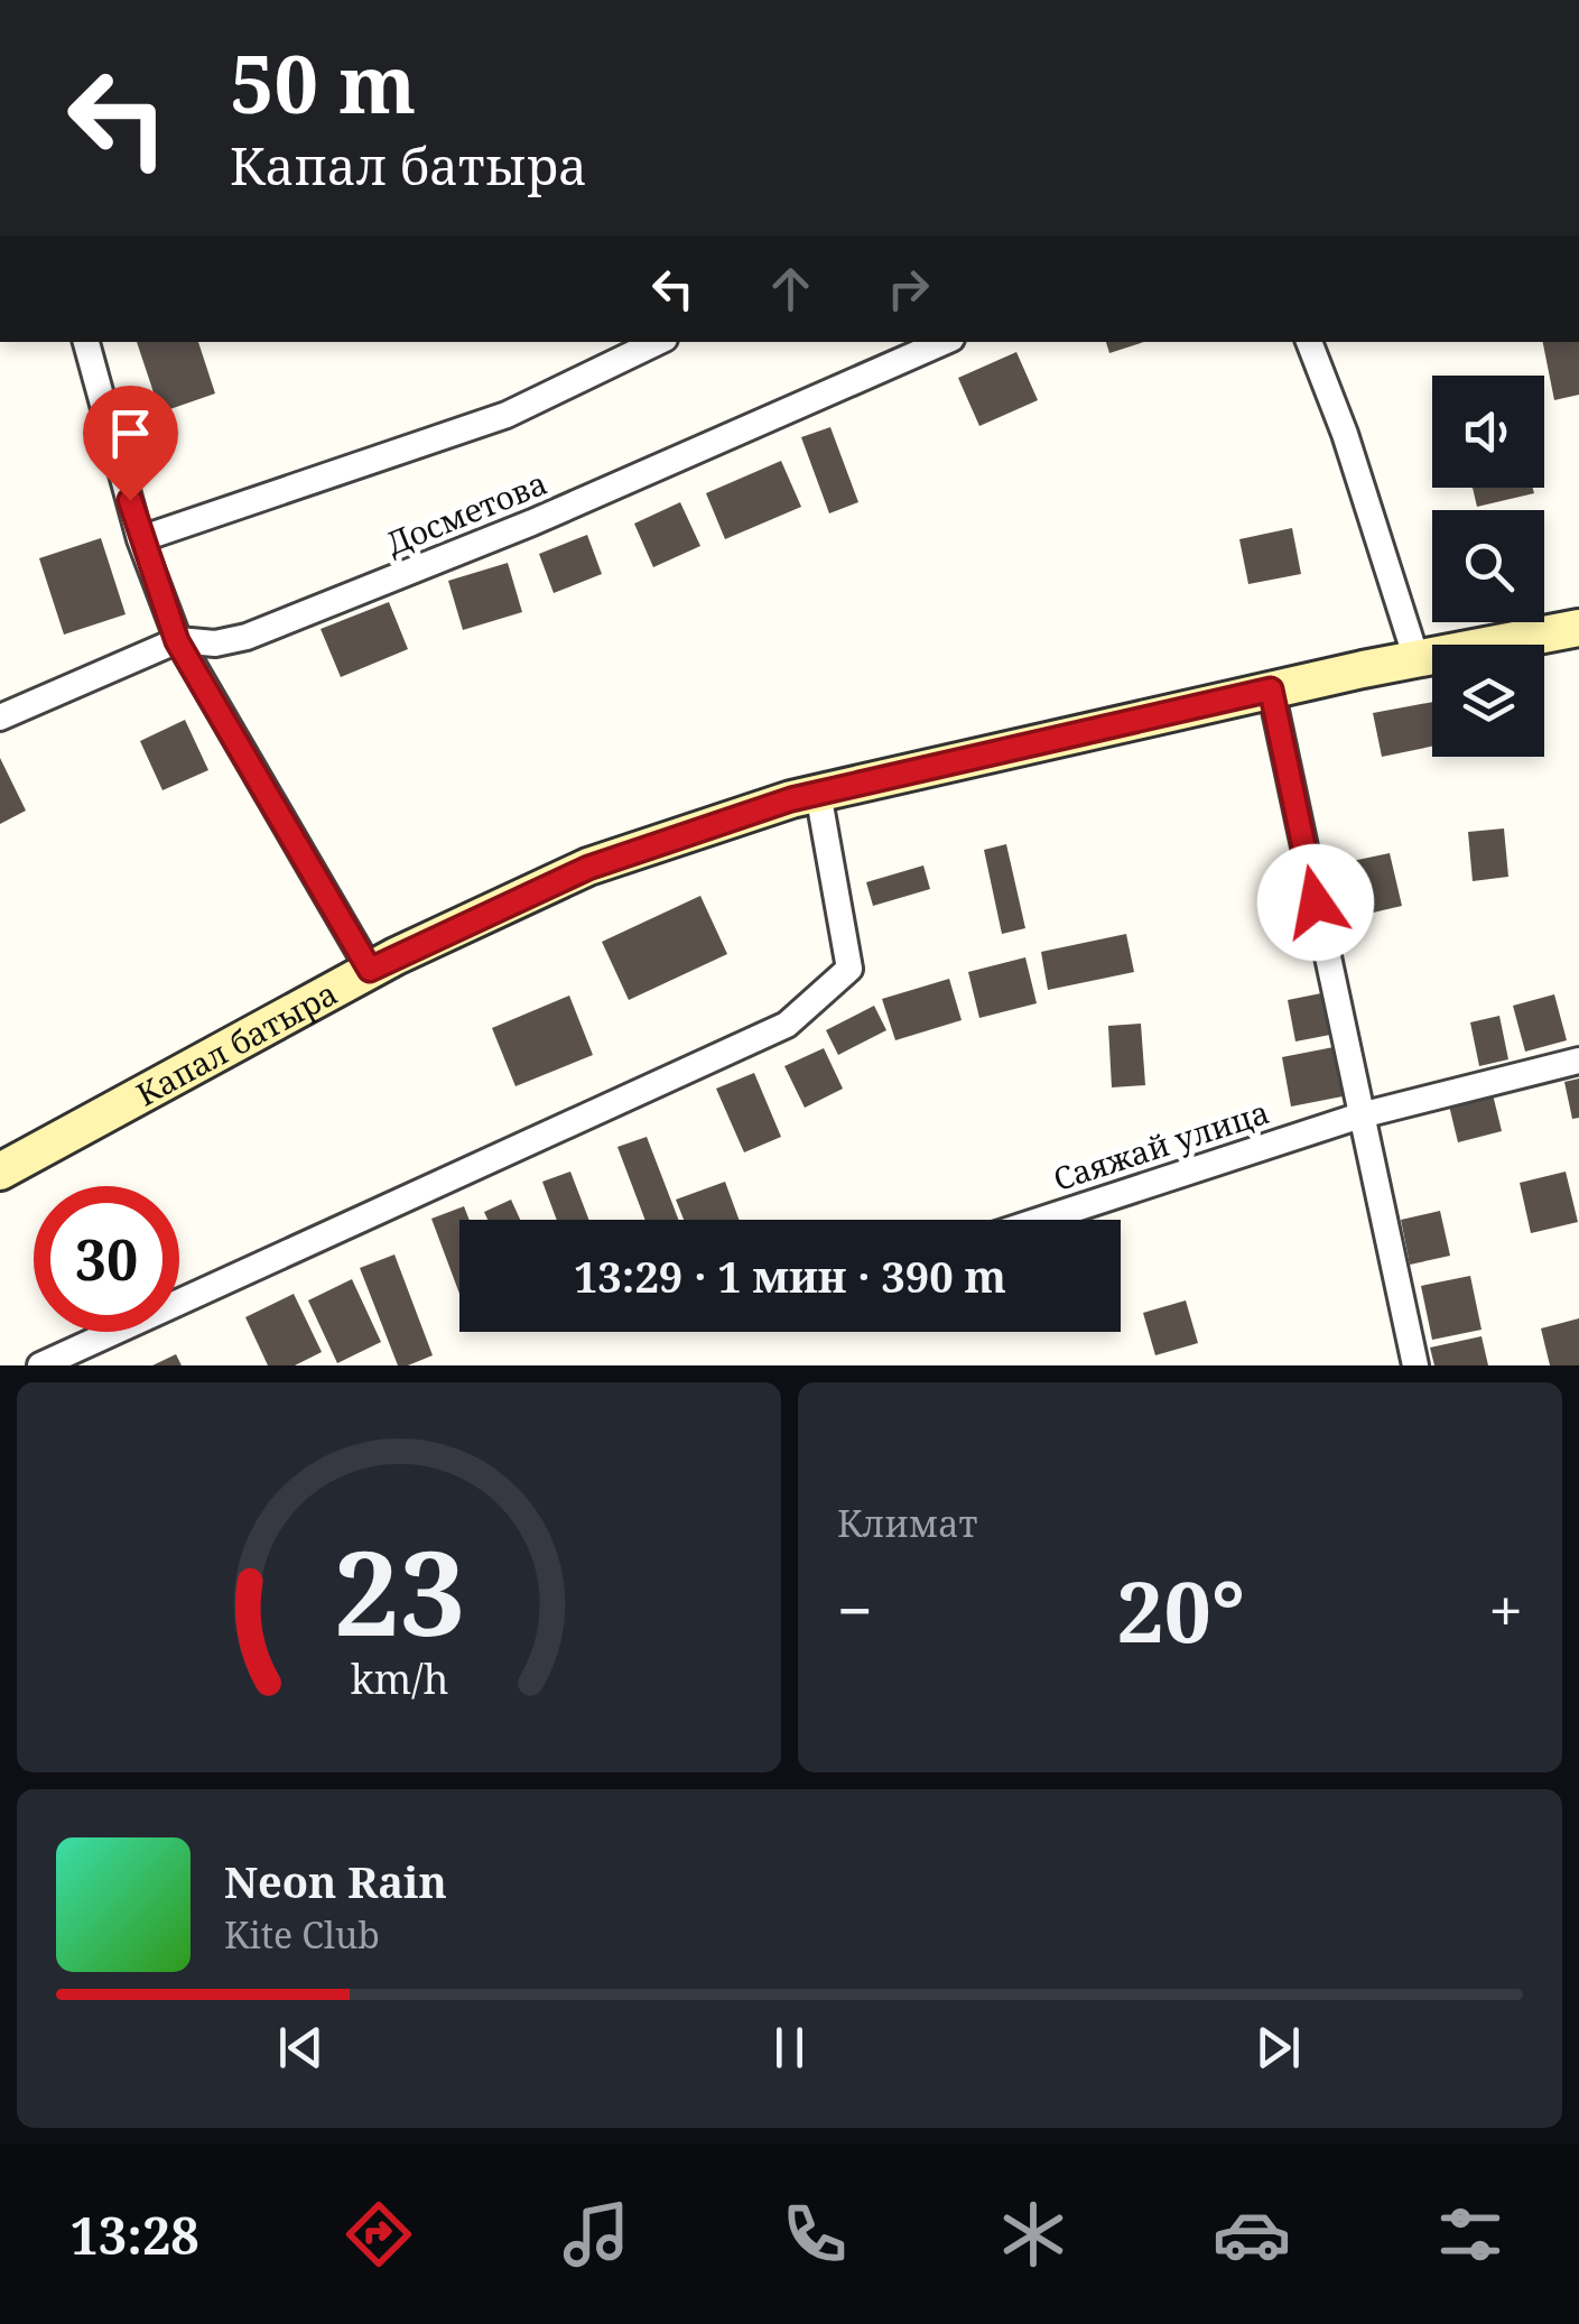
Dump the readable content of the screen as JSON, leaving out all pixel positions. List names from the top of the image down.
{
  "streets": {
    "main road": ["Капал батыра"],
    "street": ["Досметова", "Саяжай улица"]
  },
  "page": {
    "turn": ["50 m", "Капал батыра"],
    "limit": "30",
    "trip": "13:29 · 1 мин · 390 m",
    "tile": "Климат",
    "heat": ["−", "20°", "+"],
    "song": ["Neon Rain", "Kite Club"],
    "tabs": "13:28",
    "gauge": ["23", "km/h"]
  }
}
